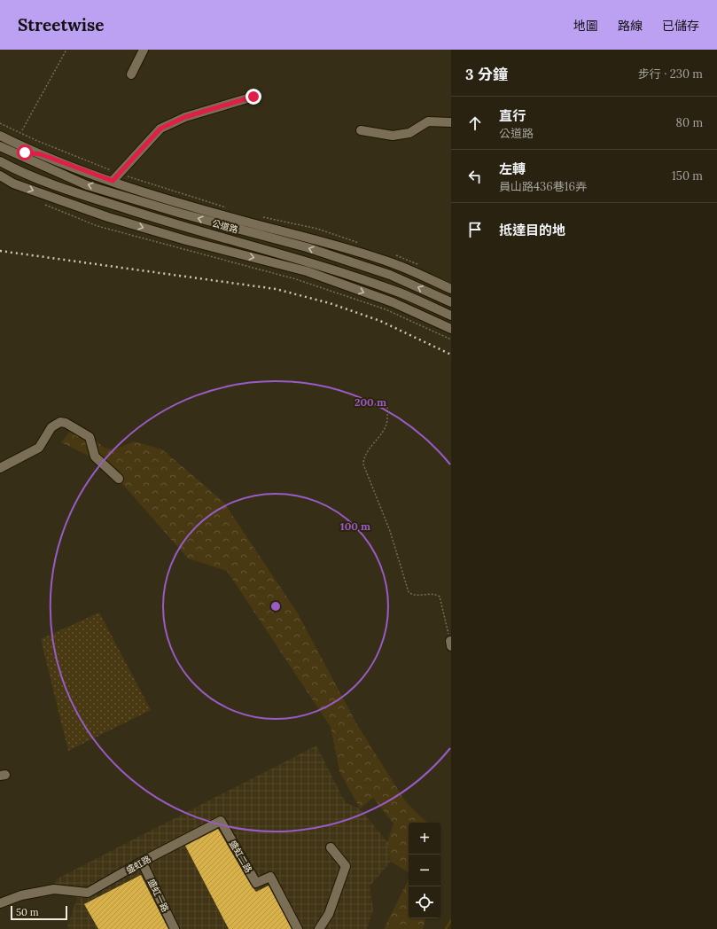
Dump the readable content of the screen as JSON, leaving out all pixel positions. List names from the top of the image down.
{
  "streets": {
    "street": [
      "公道路",
      "盛虹二路",
      "盛虹路",
      "盛虹一路"
    ]
  },
  "crossings": [
    ["盛虹二路", "盛虹路"],
    ["盛虹路", "盛虹一路"]
  ],
  "scale_bar": "50 m",
  "page": {
    "header": "Streetwise",
    "nav": ["地圖", "路線", "已儲存"],
    "heading": ["3 分鐘", "步行 · 230 m"],
    "list": [
      ["直行", "公道路", "80 m"],
      ["左轉", "員山路436巷16弄", "150 m"],
      "抵達目的地"
    ],
    "map_buttons": ["+", "−"],
    "scale": "50 m"
  },
  "rings": ["200 m", "100 m"]
}
